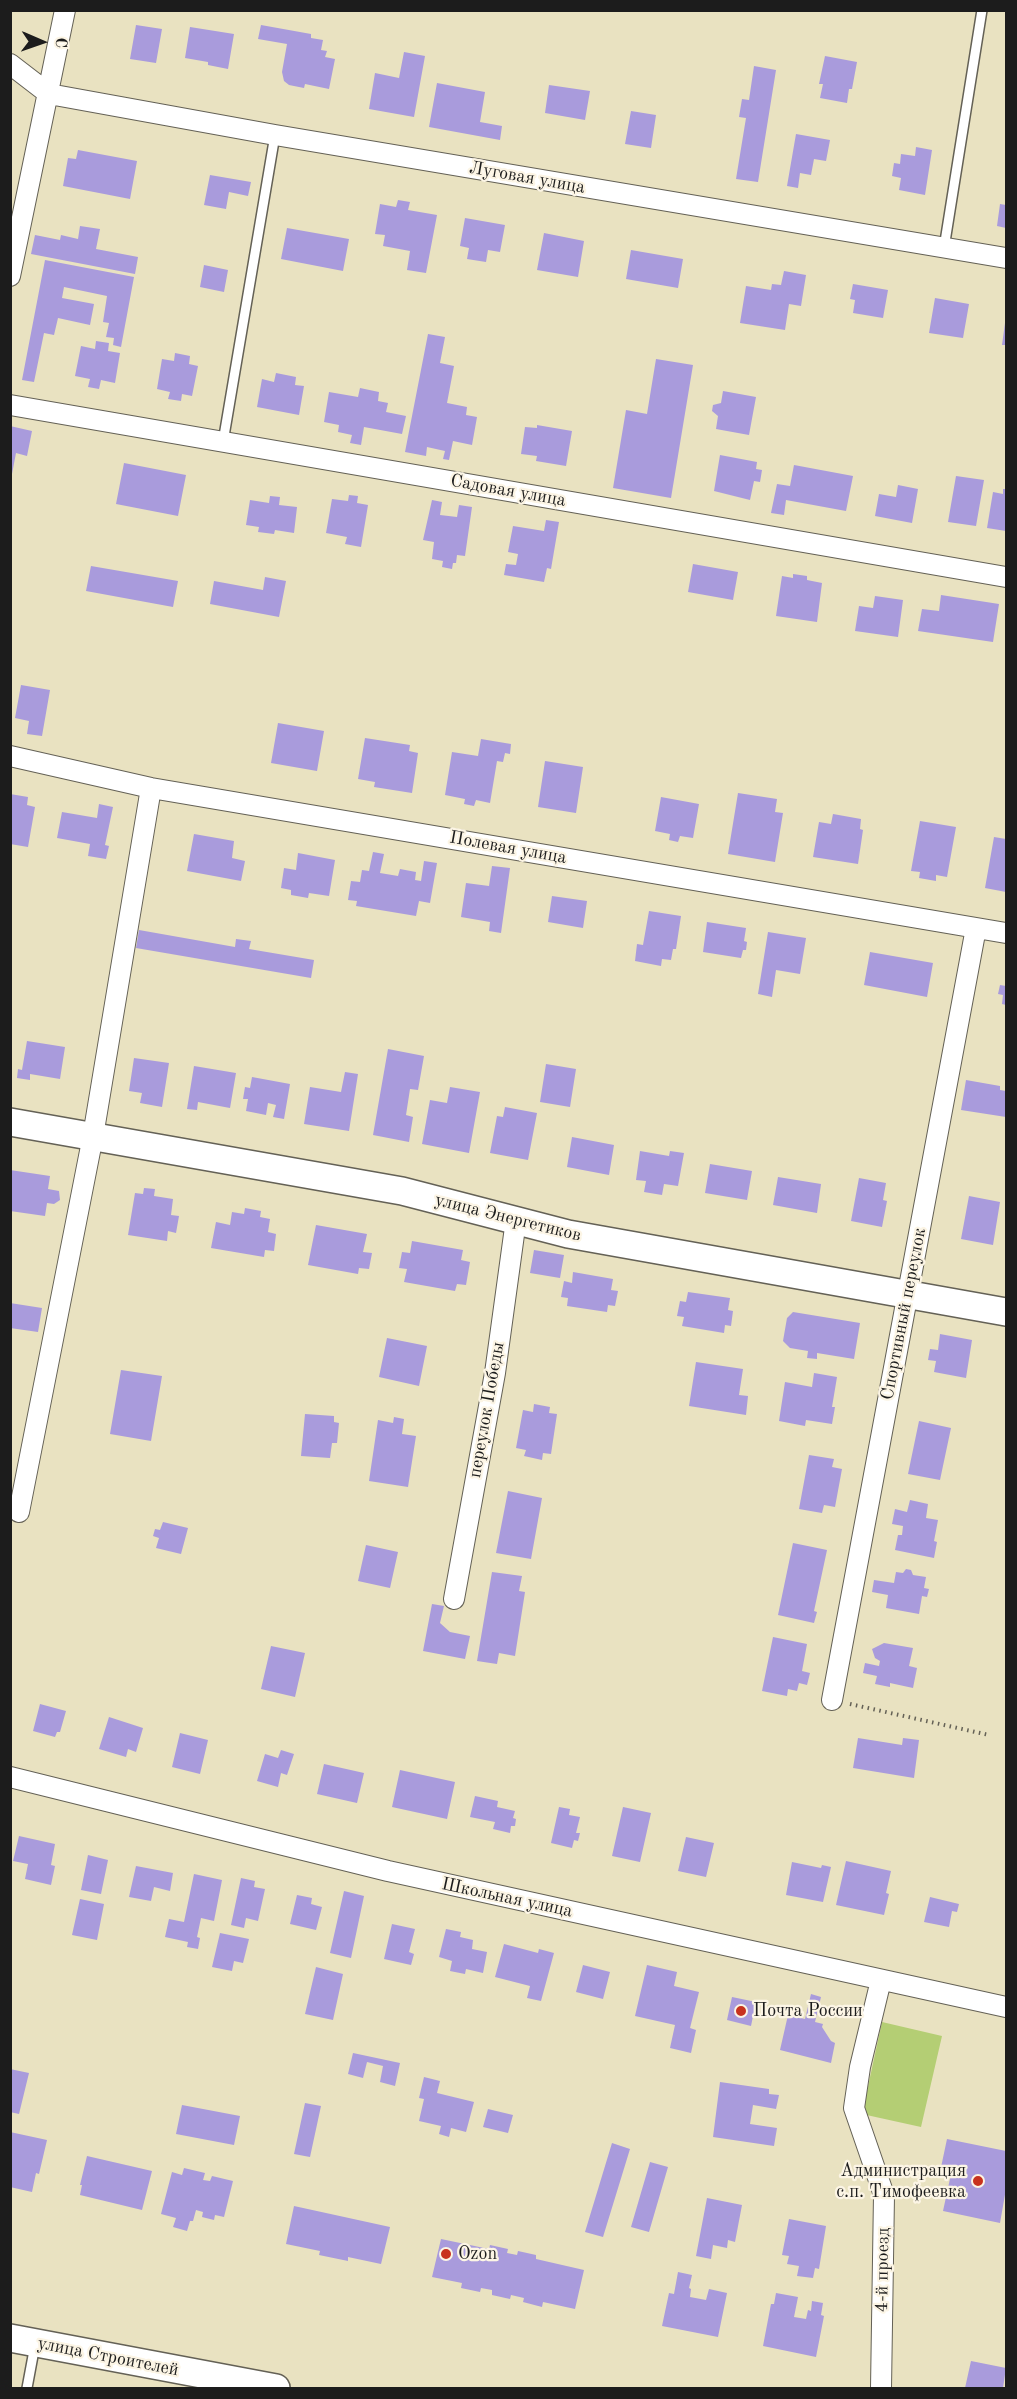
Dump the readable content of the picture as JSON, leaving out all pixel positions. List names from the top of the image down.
{
  "streets": {
    "street": [
      "Луговая улица",
      "Садовая улица",
      "Полевая улица",
      "улица Энергетиков",
      "Спортивный переулок",
      "переулок Победы",
      "Школьная улица",
      "4-й проезд",
      "улица Строителей"
    ]
  },
  "crossings": [
    ["Полевая улица", "Спортивный переулок"],
    ["улица Энергетиков", "Спортивный переулок"],
    ["улица Энергетиков", "переулок Победы"],
    ["Школьная улица", "4-й проезд"]
  ],
  "places": ["Почта России", "Администрация с.п. Тимофеевка", "Ozon"],
  "north": "right"
}
